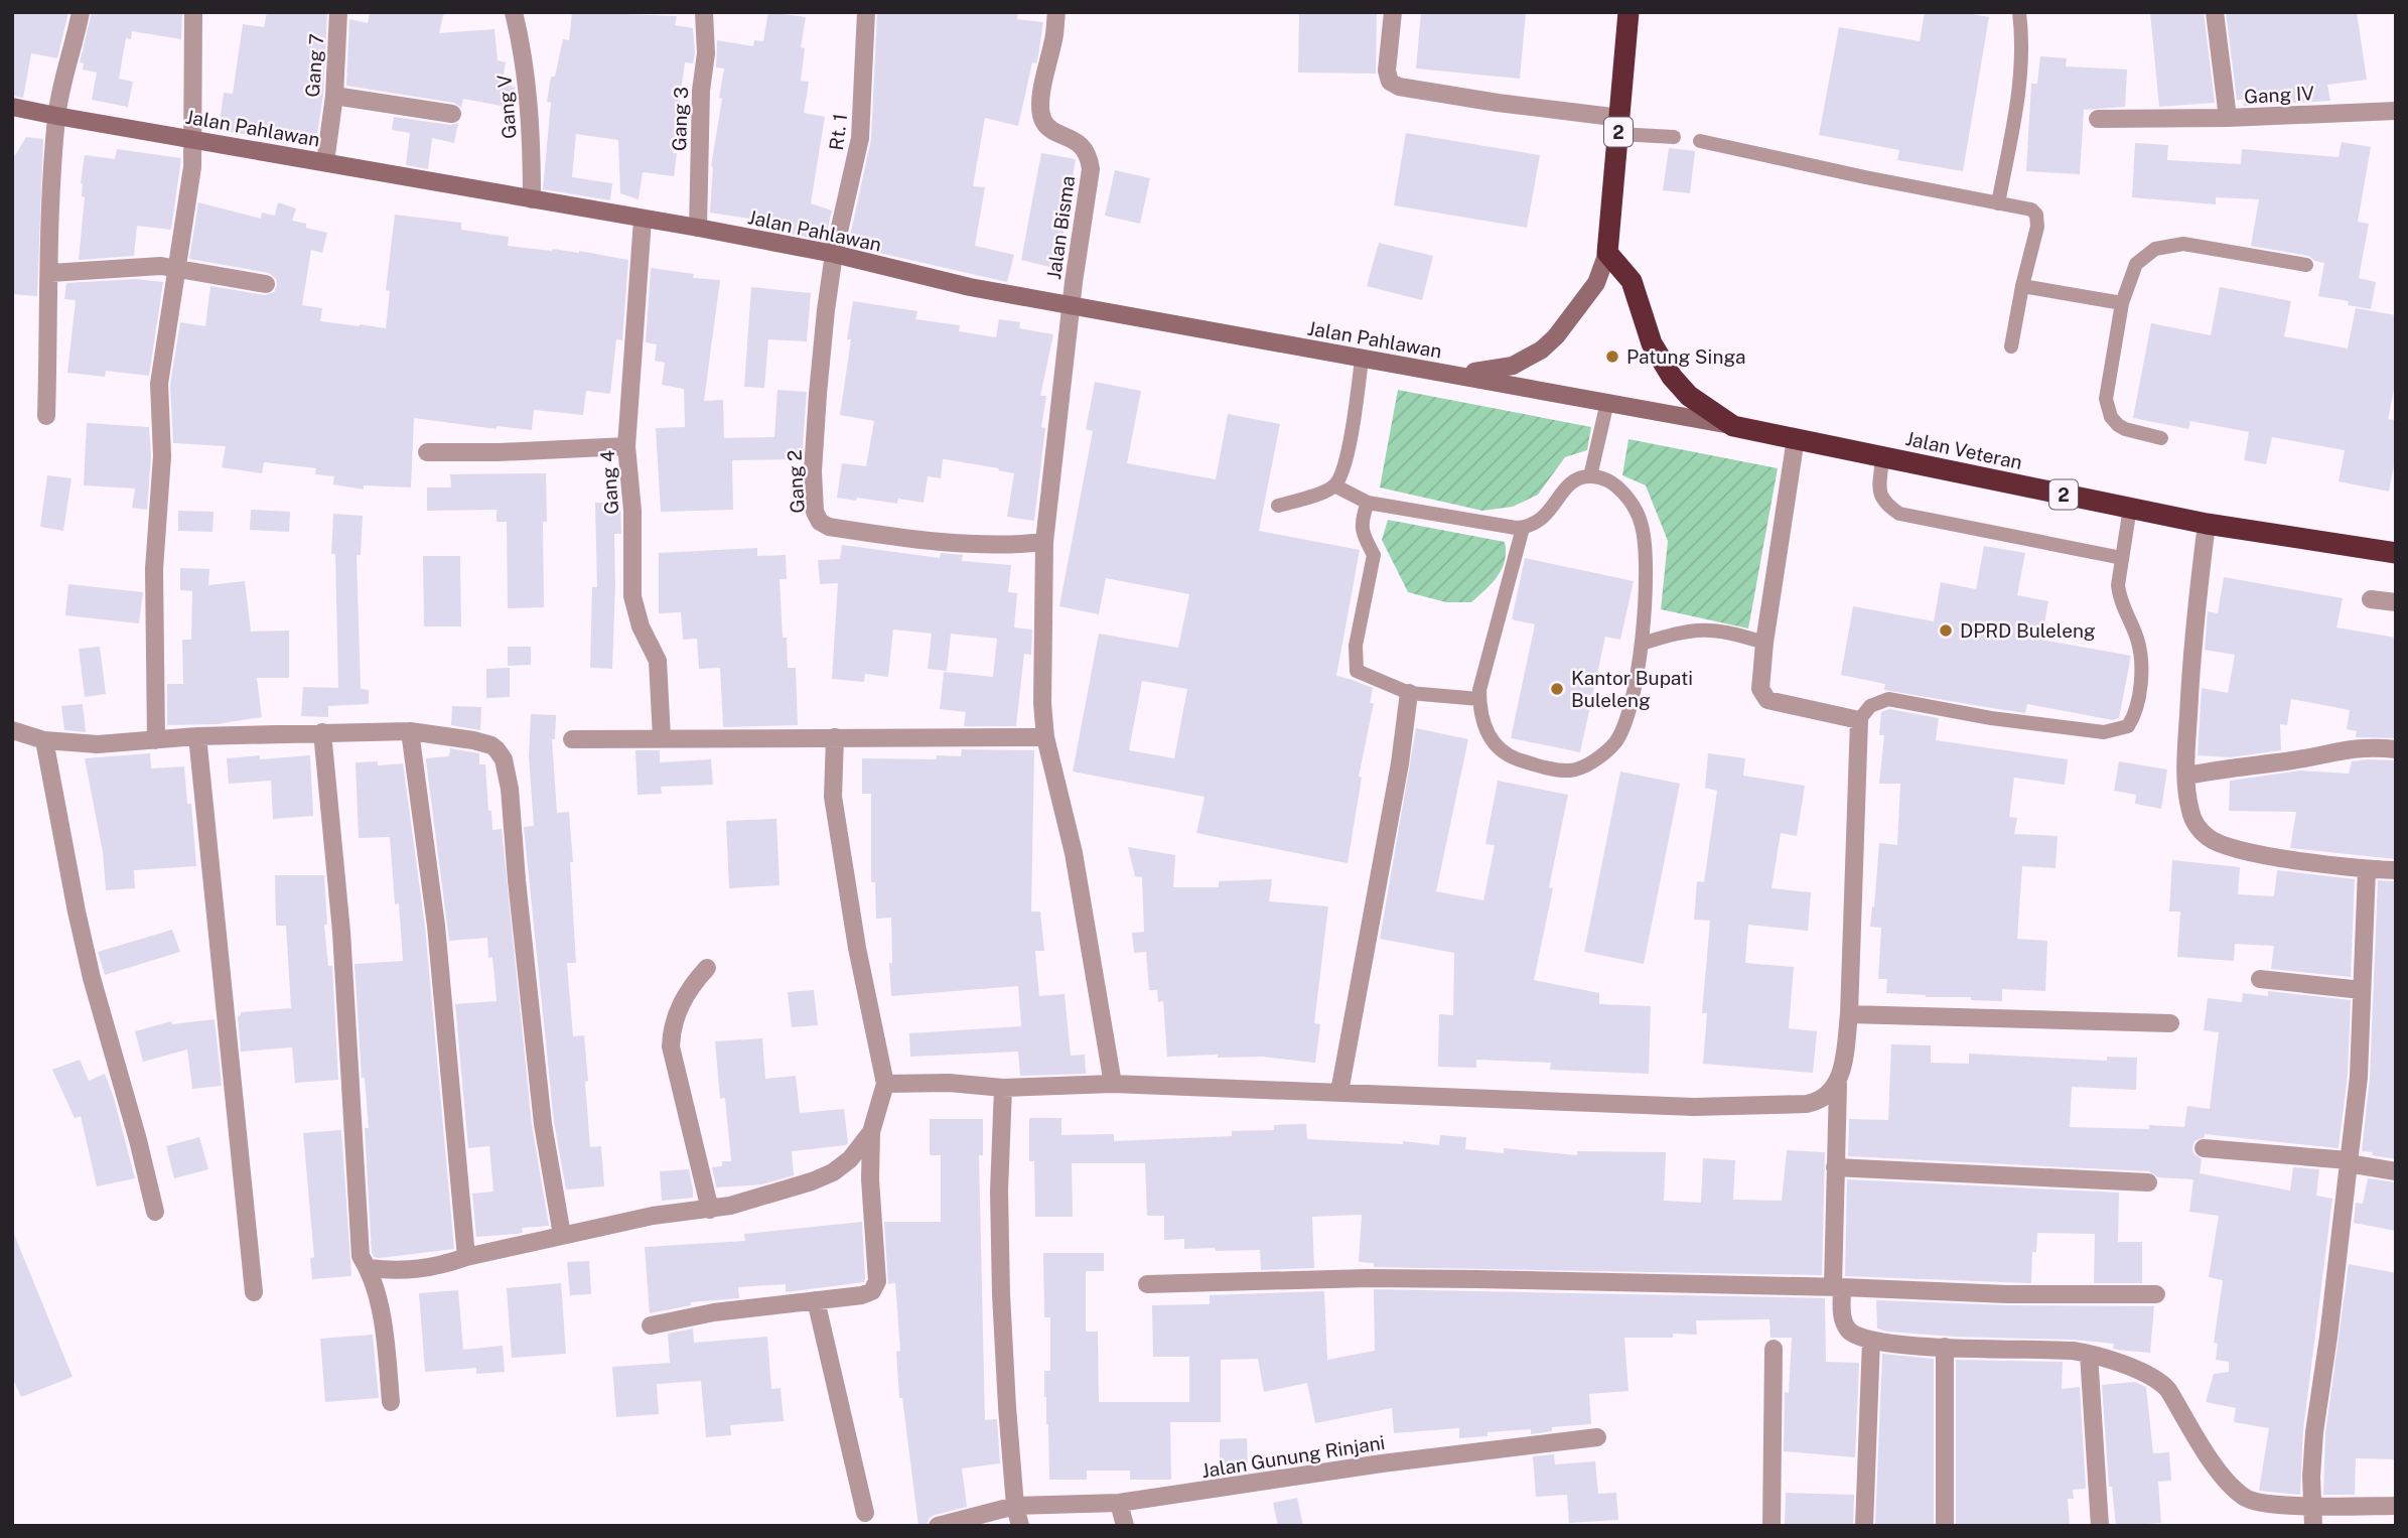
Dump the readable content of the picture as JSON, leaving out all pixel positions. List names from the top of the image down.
{
  "streets": {
    "highway": ["2", "Jalan Veteran"],
    "main road": ["Jalan Pahlawan"],
    "street": [
      "Gang 7",
      "Gang IV",
      "Gang V",
      "Gang 3",
      "Rt. 1",
      "Jalan Bisma",
      "Gang 2",
      "Gang 4",
      "Jalan Gunung Rinjani"
    ]
  },
  "crossings": [
    ["Gang 7", "Jalan Pahlawan"],
    ["Gang V", "Jalan Pahlawan"],
    ["Gang 3", "Jalan Pahlawan"],
    ["Jalan Pahlawan", "Rt. 1"],
    ["Jalan Pahlawan", "Jalan Bisma"],
    ["Jalan Pahlawan", "Jalan Veteran"],
    ["Jalan Pahlawan", "Gang 2"],
    ["Jalan Pahlawan", "Gang 4"],
    ["Rt. 1", "Gang 2"],
    ["2", "Jalan Veteran"]
  ],
  "places": ["Patung Singa", "DPRD Buleleng", "Kantor Bupati Buleleng"]
}
